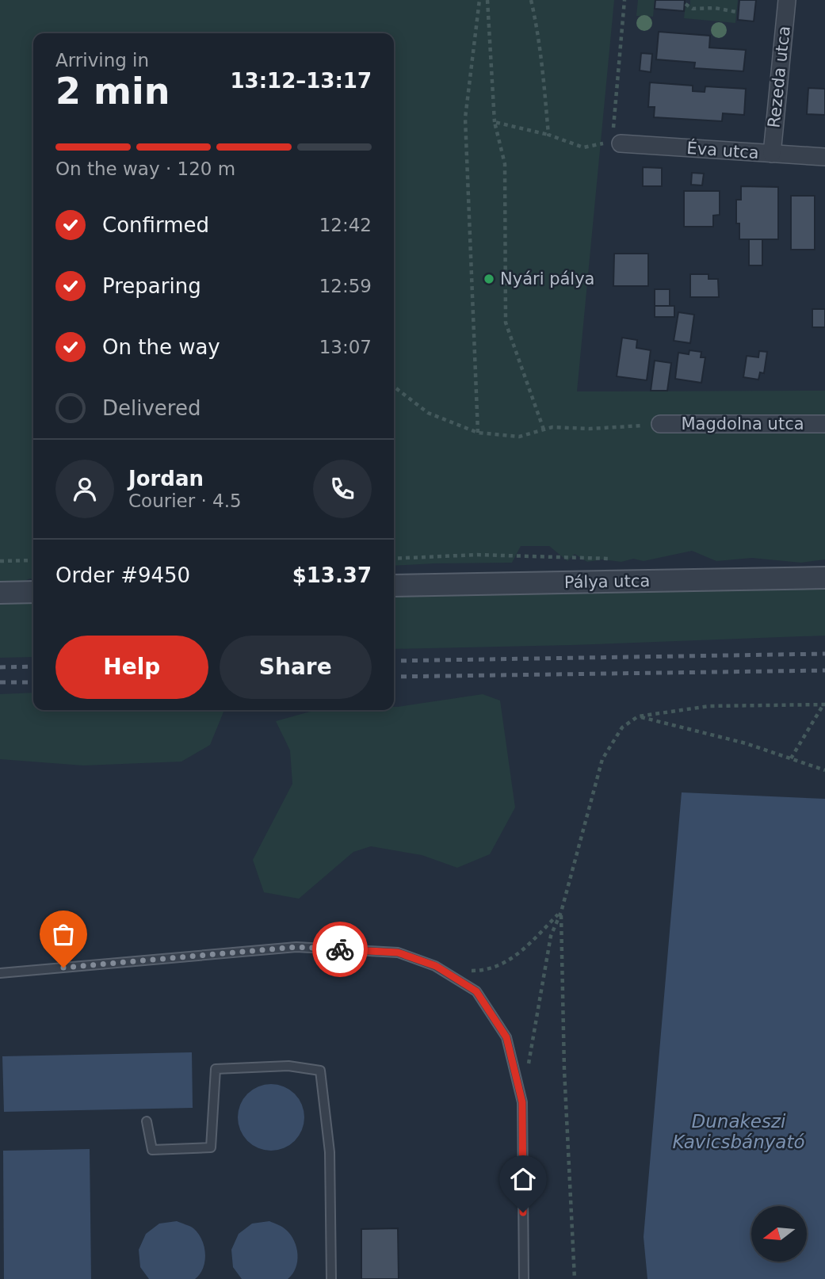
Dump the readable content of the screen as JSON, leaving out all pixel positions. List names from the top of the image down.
{
  "streets": {
    "street": [
      "Rezeda utca",
      "Éva utca",
      "Magdolna utca",
      "Pálya utca"
    ]
  },
  "crossings": [
    ["Rezeda utca", "Éva utca"]
  ],
  "water": ["Dunakeszi Kavicsbányató"],
  "places": ["Nyári pálya"],
  "north": "left",
  "page": {
    "heading": ["2 min", "Arriving in", "13:12–13:17"],
    "panel": [
      "Jordan",
      "Courier · 4.5",
      "Order #9450",
      "$13.37"
    ],
    "bar": "On the way · 120 m",
    "list": [
      ["Confirmed", "12:42"],
      ["Preparing", "12:59"],
      ["On the way", "13:07"],
      "Delivered"
    ],
    "buttons": ["Help", "Share"]
  }
}
